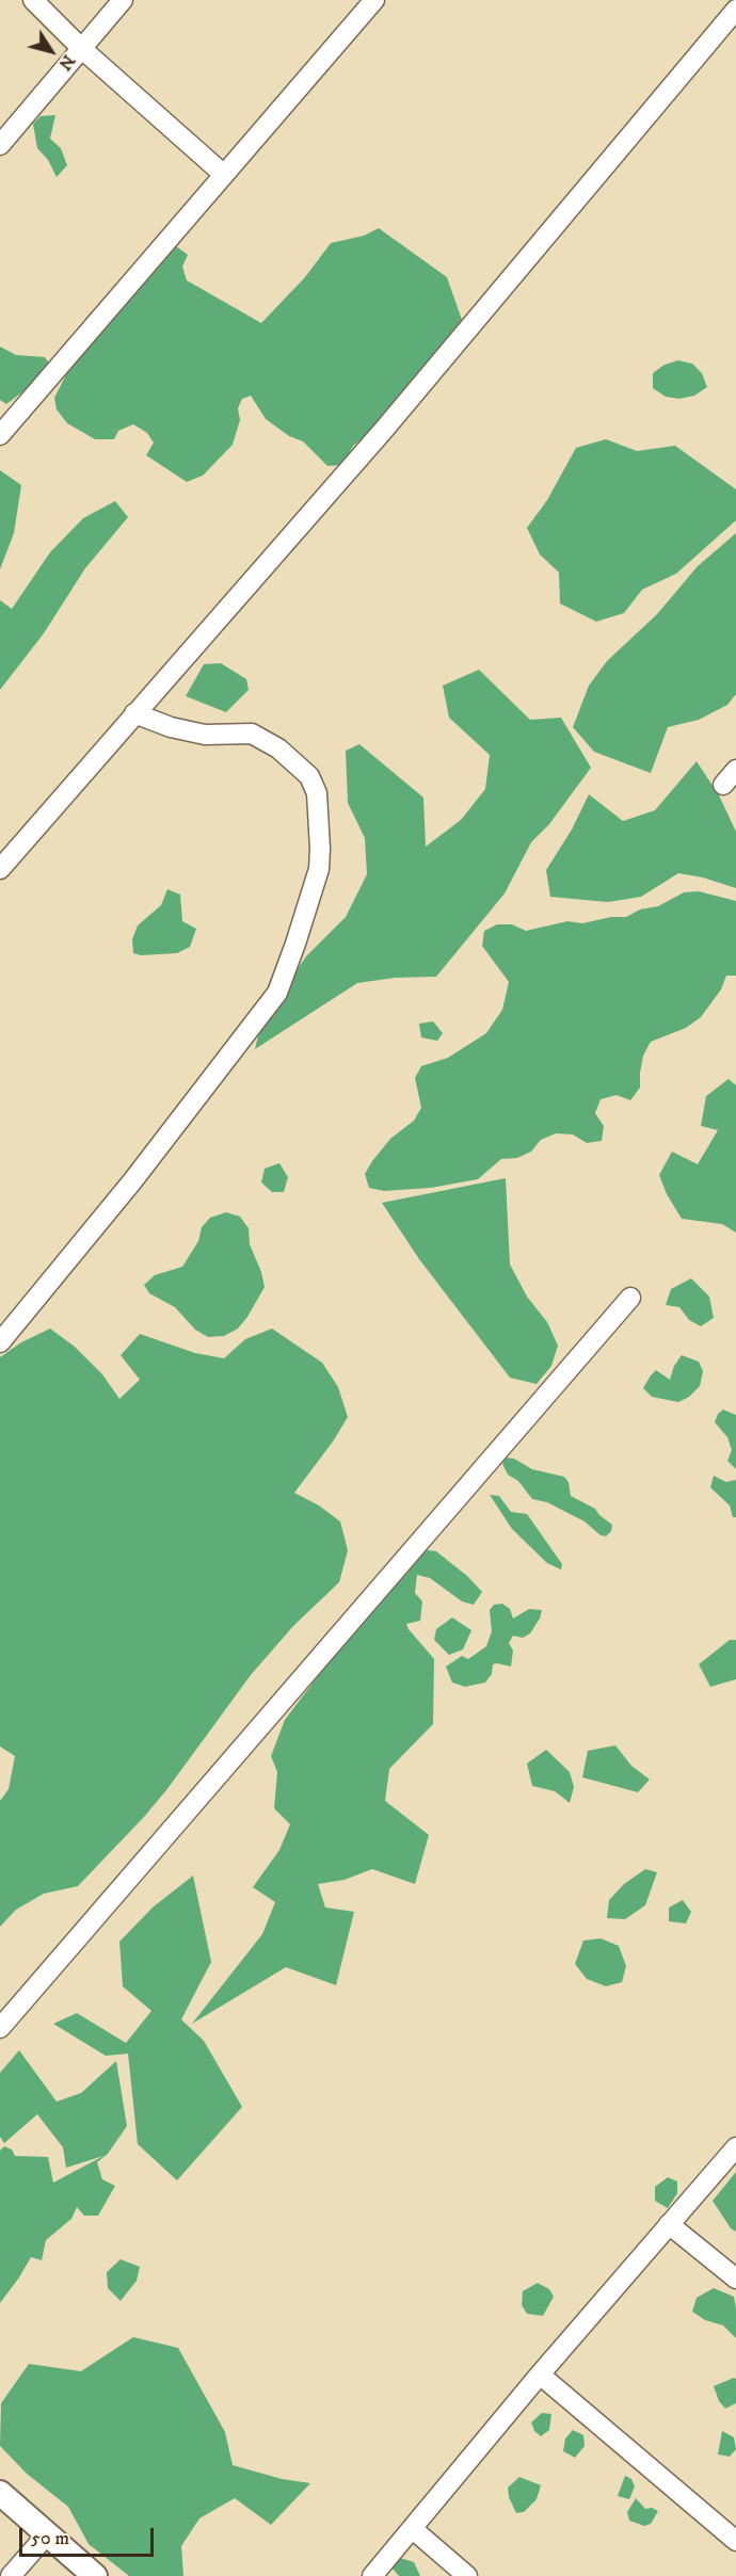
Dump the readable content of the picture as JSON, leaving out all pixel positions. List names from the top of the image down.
{
  "scale_bar": "50 m",
  "north": "bottom right"
}
